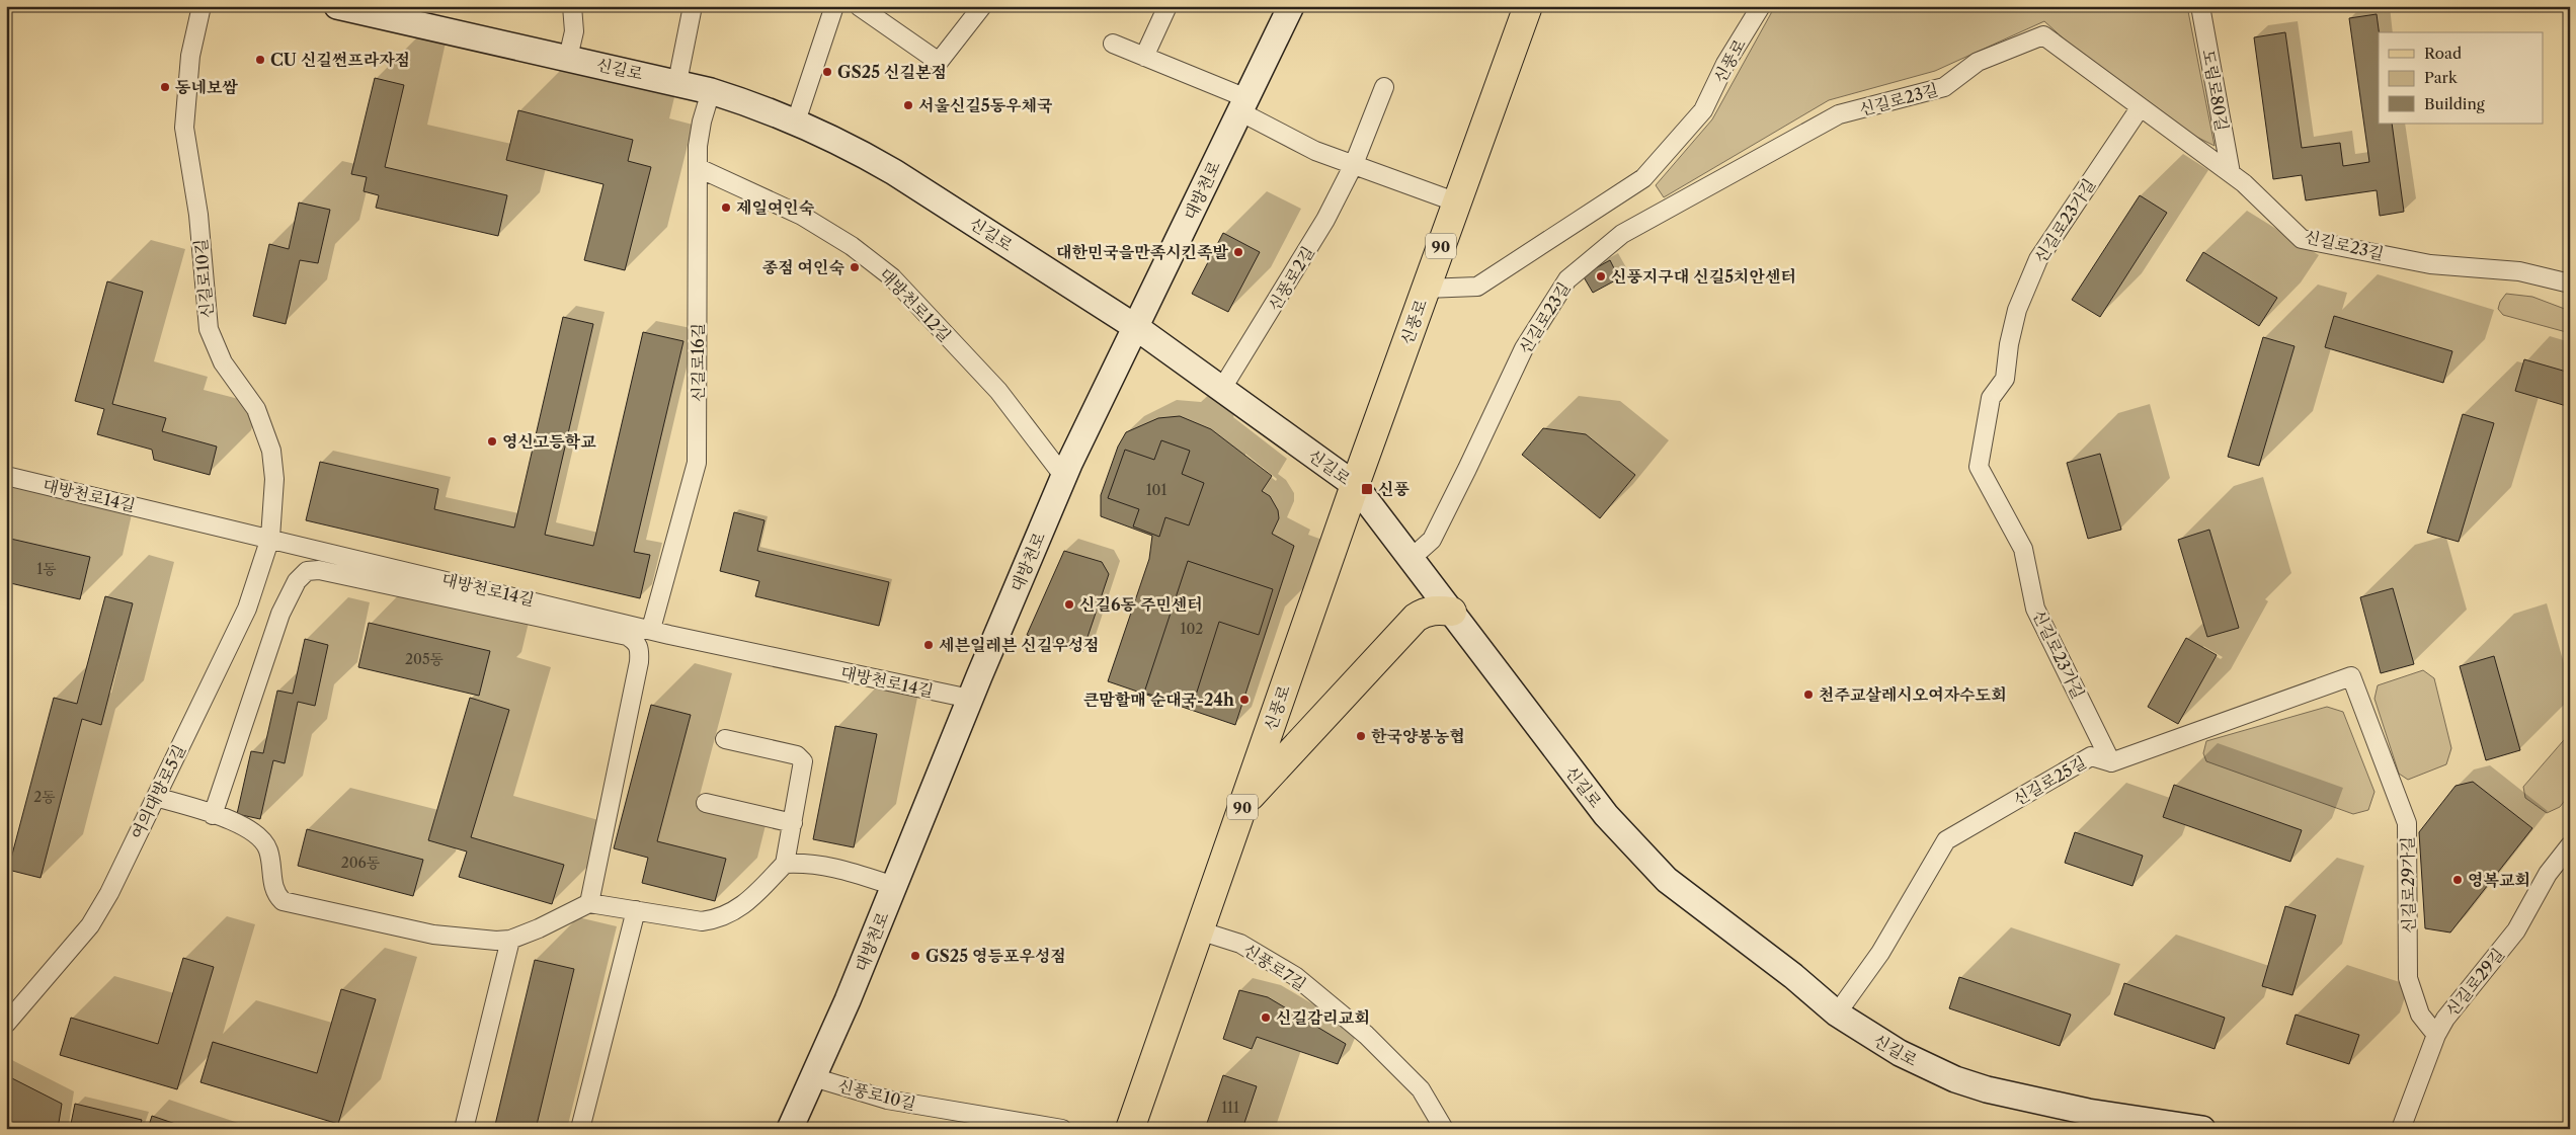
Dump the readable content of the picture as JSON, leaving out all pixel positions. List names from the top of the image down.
{
  "streets": {
    "main road": [
      "신풍로",
      "신길로",
      "대방천로",
      "90"
    ],
    "street": [
      "도림로80길",
      "신길로23길",
      "신길로23가길",
      "신길로10길",
      "신풍로2길",
      "대방천로12길",
      "신길로16길",
      "대방천로14길",
      "신길로25길",
      "여의대방로5길",
      "신길로29가길",
      "신풍로7길",
      "신길로29길",
      "신풍로10길"
    ]
  },
  "crossings": [
    ["신풍로", "신길로"],
    ["신풍로", "신풍로7길"],
    ["신길로", "신길로23길"],
    ["신길로", "대방천로"],
    ["신길로", "신풍로2길"],
    ["신길로", "신길로16길"],
    ["신길로", "신길로25길"],
    ["도림로80길", "신길로23길"],
    ["신길로23길", "신길로23가길"],
    ["대방천로", "대방천로12길"],
    ["대방천로", "대방천로14길"],
    ["대방천로", "신풍로10길"],
    ["신길로23가길", "신길로25길"],
    ["신길로10길", "대방천로14길"],
    ["신길로10길", "여의대방로5길"],
    ["대방천로12길", "신길로16길"],
    ["신길로16길", "대방천로14길"],
    ["대방천로14길", "여의대방로5길"],
    ["신길로25길", "신길로29가길"],
    ["신길로29가길", "신길로29길"]
  ],
  "places": {
    "other": [
      "CU 신길썬프라자점",
      "GS25 신길본점",
      "동네보쌈",
      "서울신길5동우체국",
      "제일여인숙",
      "대한민국을만족시킨족발",
      "종점 여인숙",
      "신풍지구대 신길5치안센터",
      "영신고등학교",
      "신길6동 주민센터",
      "세븐일레븐 신길우성점",
      "천주교살레시오여자수도회",
      "큰맘할매 순대국-24h",
      "한국양봉농협",
      "영복교회",
      "GS25 영등포우성점",
      "신길감리교회"
    ],
    "transit": ["신풍"]
  },
  "house_numbers": [
    "101",
    "1동",
    "102",
    "205동",
    "2동",
    "206동",
    "111"
  ],
  "legend": ["Road", "Park", "Building"]
}
